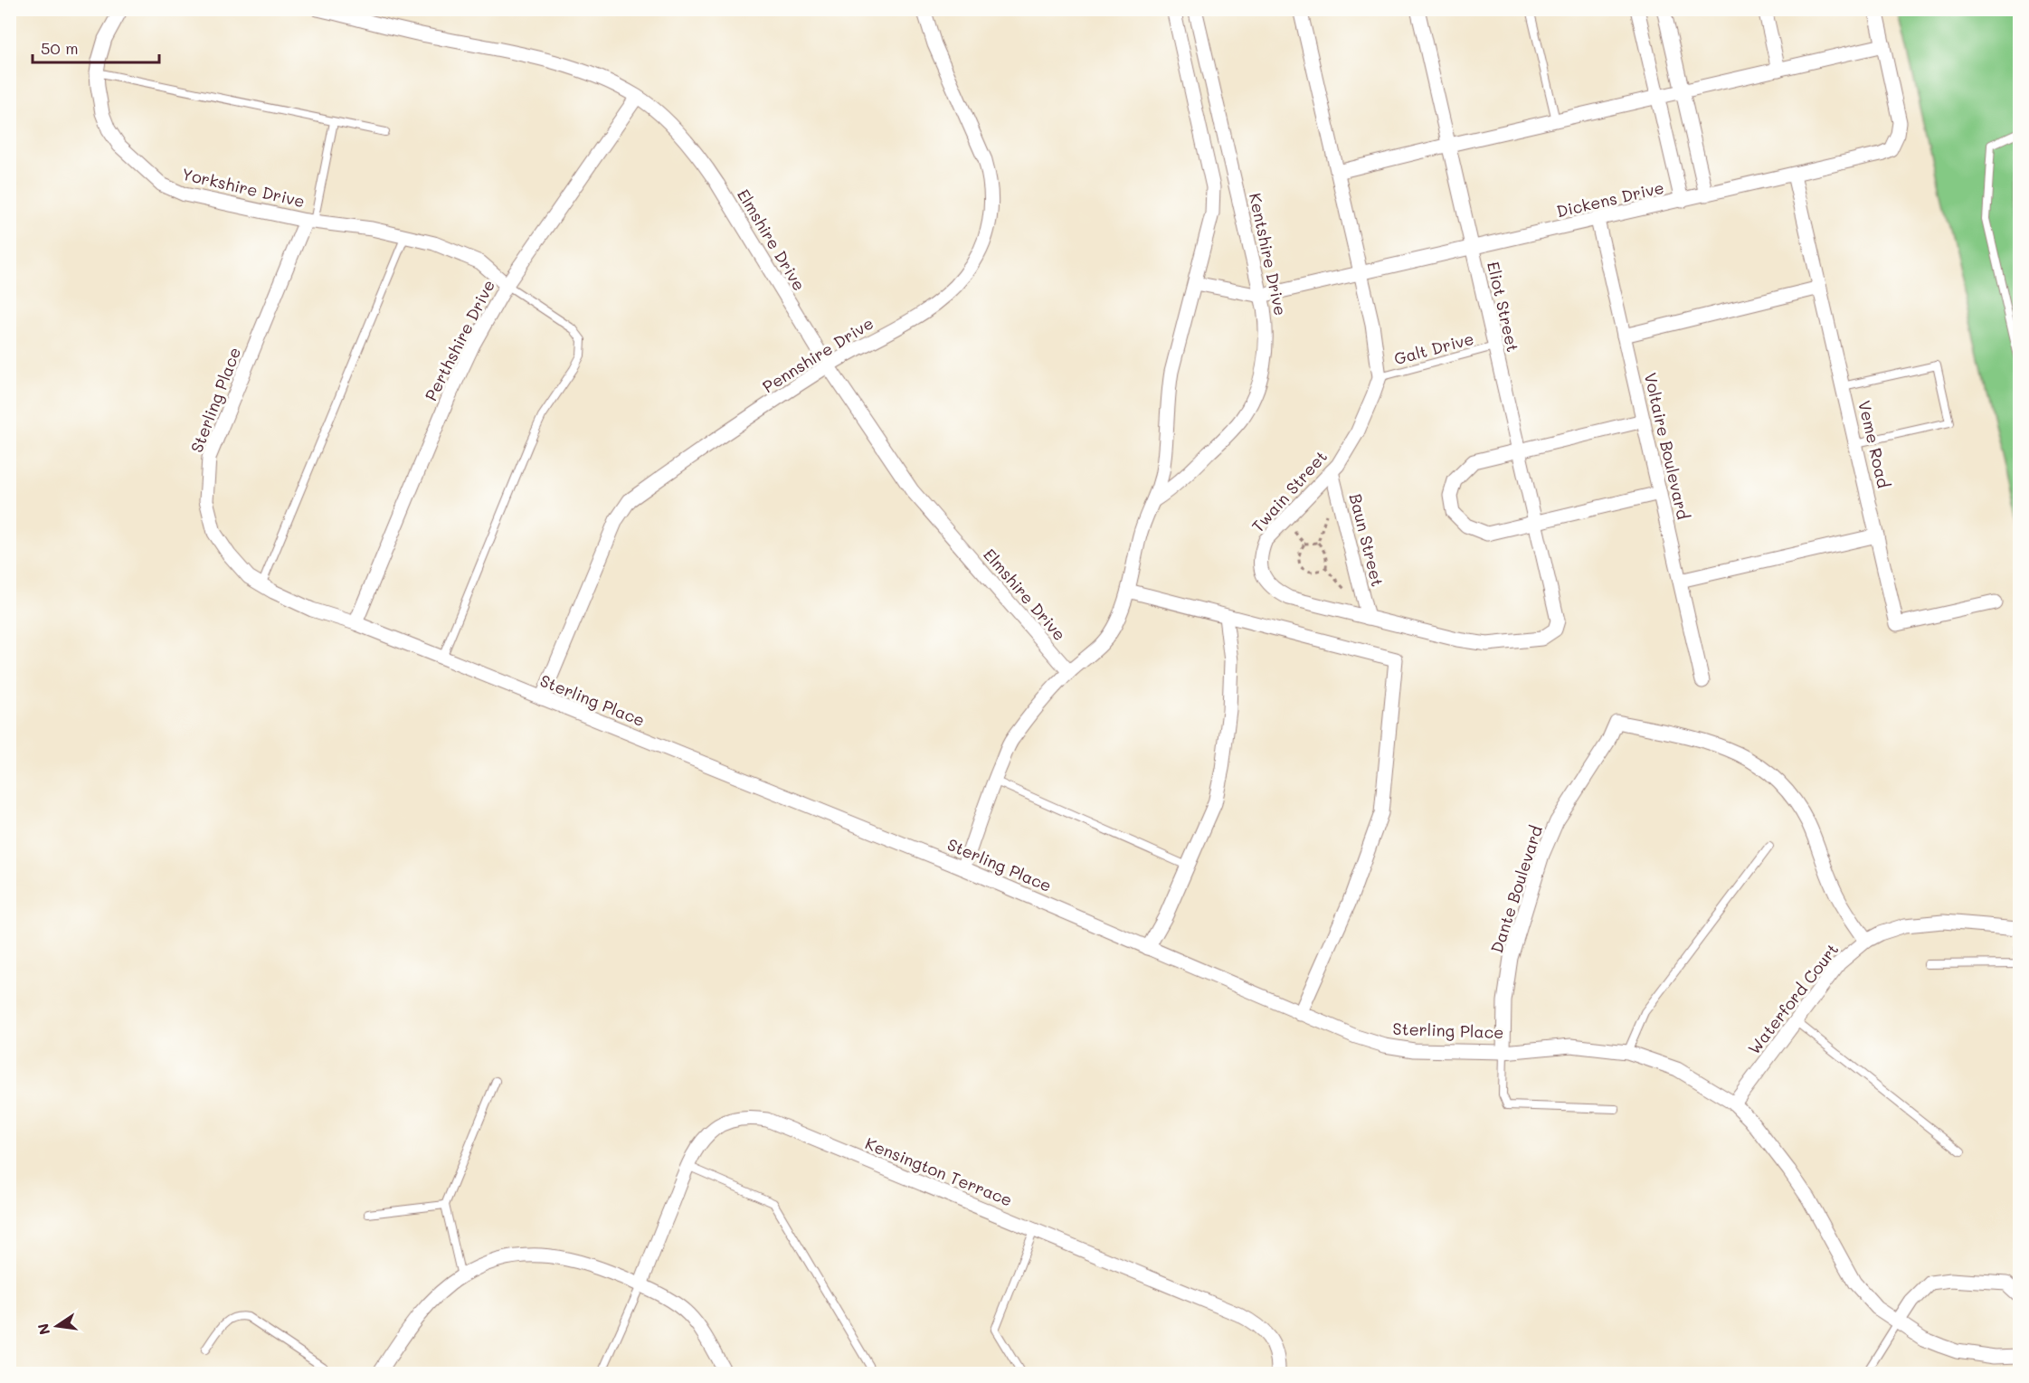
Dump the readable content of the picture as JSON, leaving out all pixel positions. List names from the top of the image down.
{
  "streets": {
    "street": [
      "Yorkshire Drive",
      "Dickens Drive",
      "Elmshire Drive",
      "Kentshire Drive",
      "Eliot Street",
      "Perthshire Drive",
      "Pennshire Drive",
      "Sterling Place",
      "Veme Road",
      "Voltaire Boulevard",
      "Twain Street",
      "Baun Street",
      "Dante Boulevard",
      "Waterford Court",
      "Kensington Terrace"
    ],
    "lane": ["Galt Drive"]
  },
  "crossings": [
    ["Yorkshire Drive", "Perthshire Drive"],
    ["Yorkshire Drive", "Sterling Place"],
    ["Dickens Drive", "Kentshire Drive"],
    ["Dickens Drive", "Eliot Street"],
    ["Dickens Drive", "Veme Road"],
    ["Dickens Drive", "Voltaire Boulevard"],
    ["Dickens Drive", "Twain Street"],
    ["Elmshire Drive", "Perthshire Drive"],
    ["Elmshire Drive", "Pennshire Drive"],
    ["Eliot Street", "Galt Drive"],
    ["Eliot Street", "Twain Street"],
    ["Perthshire Drive", "Sterling Place"],
    ["Galt Drive", "Twain Street"],
    ["Pennshire Drive", "Sterling Place"],
    ["Sterling Place", "Dante Boulevard"],
    ["Sterling Place", "Waterford Court"],
    ["Twain Street", "Baun Street"],
    ["Dante Boulevard", "Waterford Court"]
  ],
  "scale_bar": "50 m",
  "north": "left"
}
